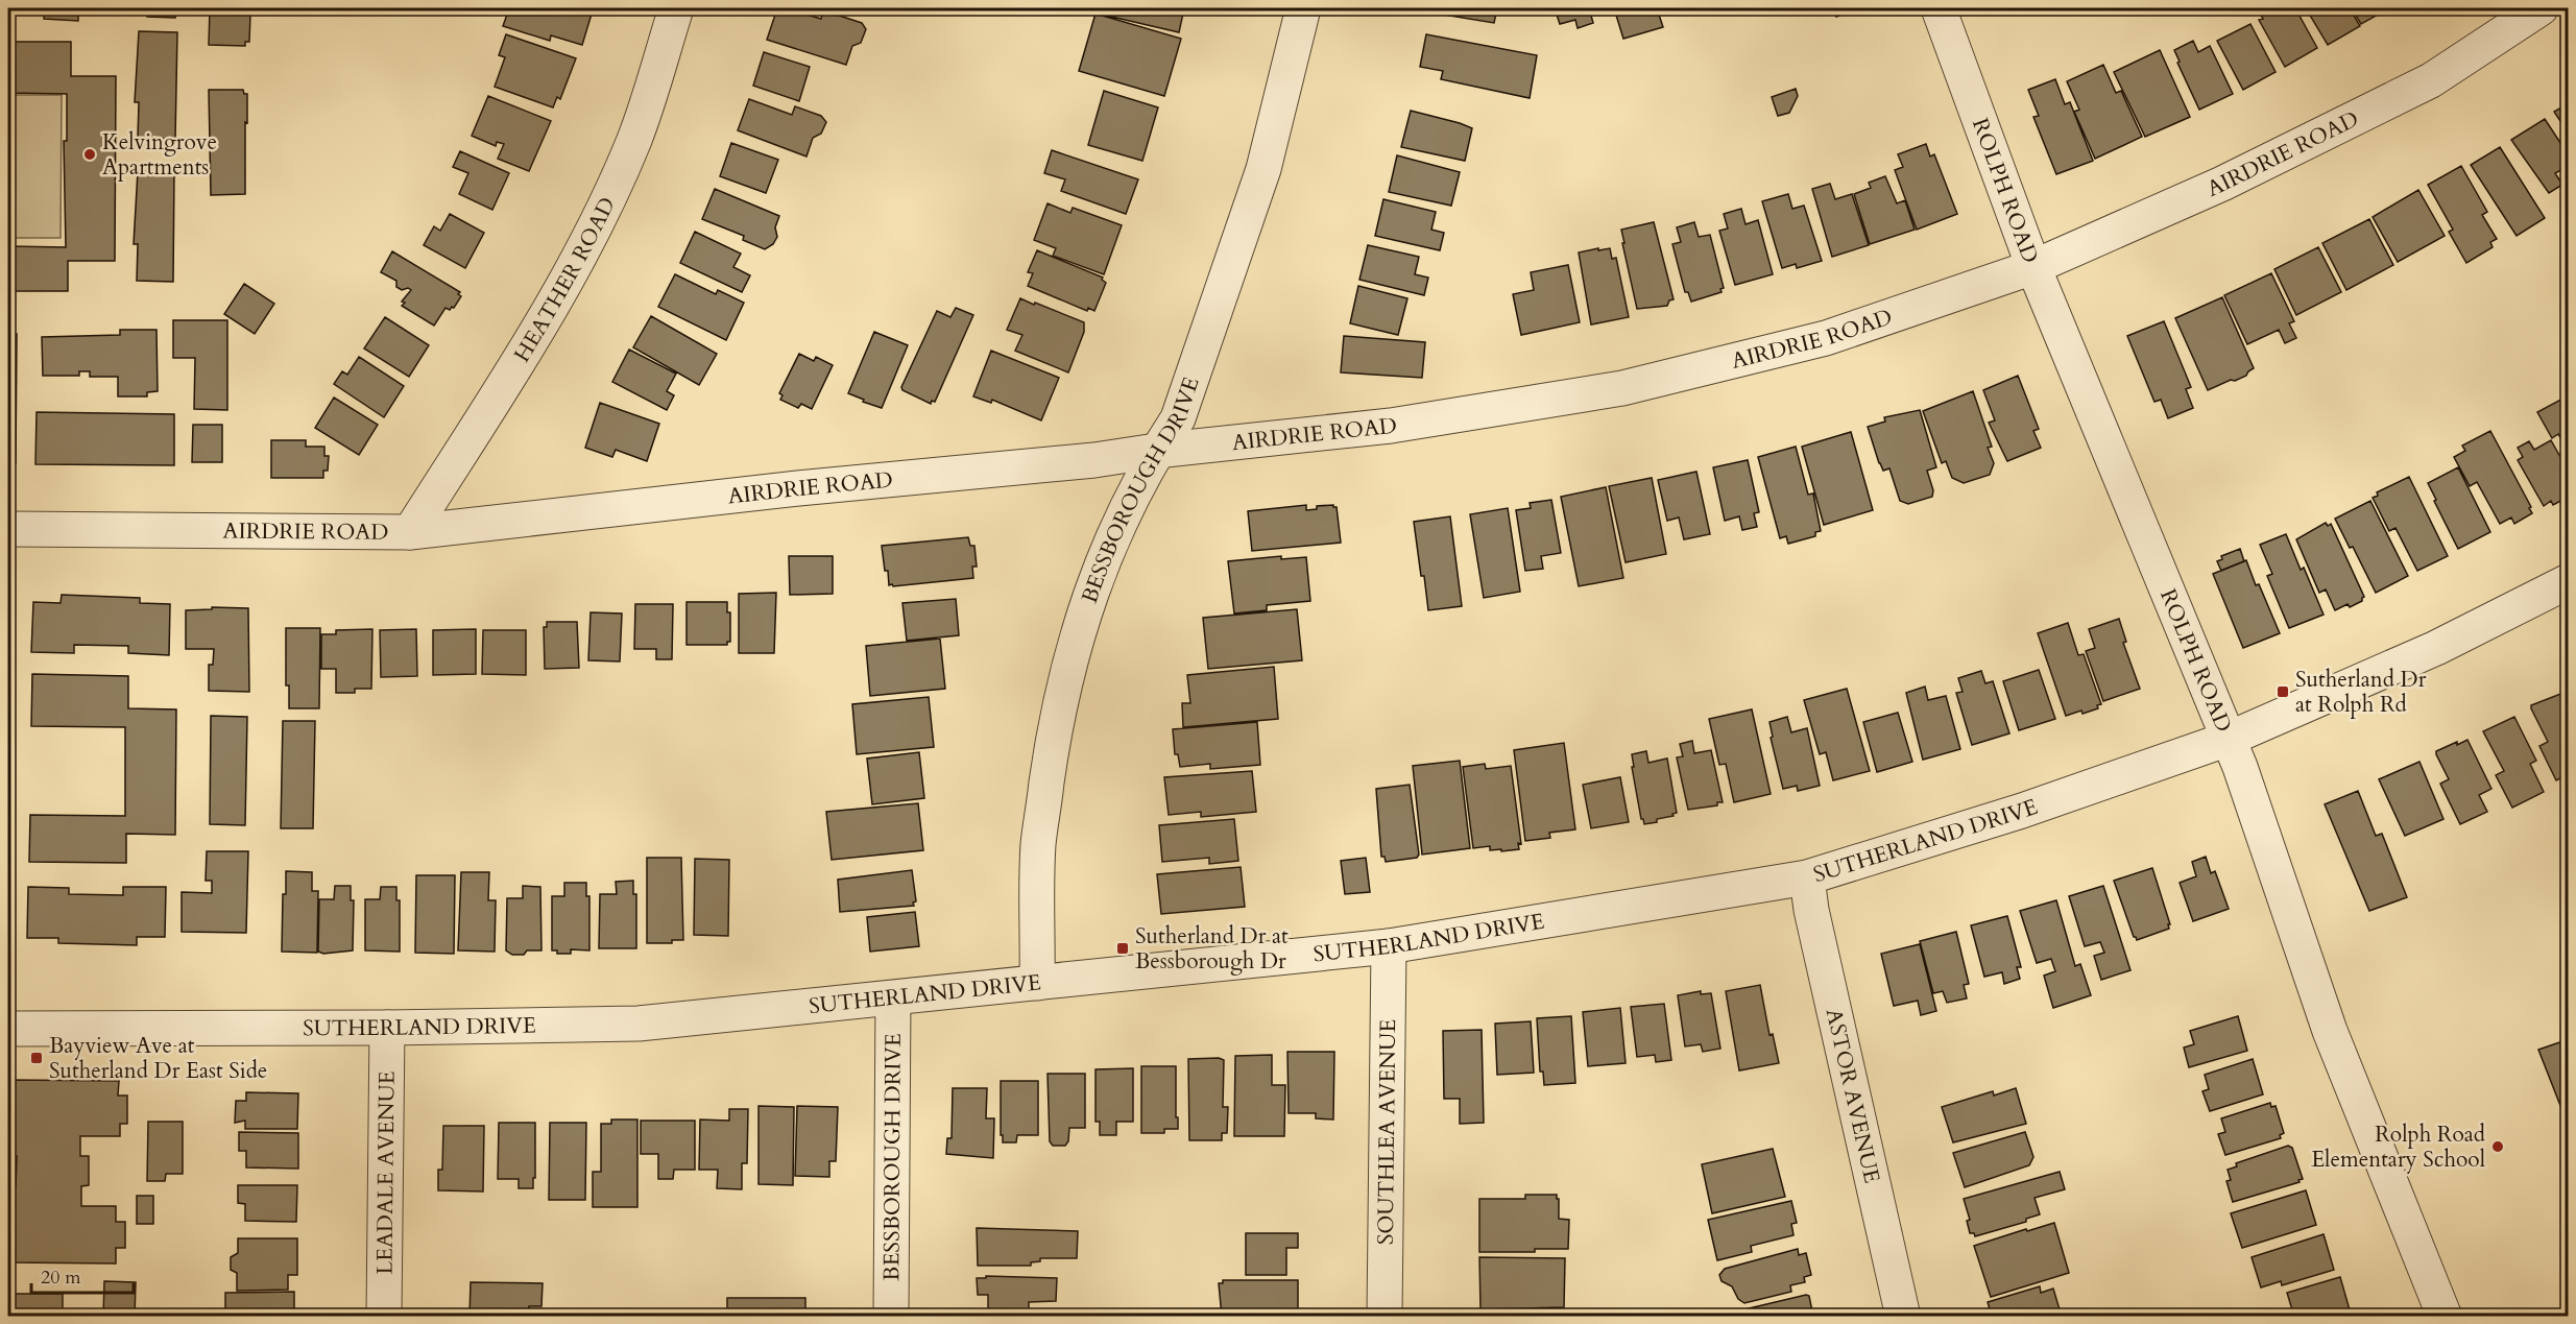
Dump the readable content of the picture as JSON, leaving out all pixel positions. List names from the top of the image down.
{
  "streets": {
    "street": [
      "AIRDRIE ROAD",
      "ROLPH ROAD",
      "HEATHER ROAD",
      "BESSBOROUGH DRIVE",
      "SUTHERLAND DRIVE",
      "ASTOR AVENUE",
      "SOUTHLEA AVENUE",
      "LEADALE AVENUE"
    ]
  },
  "crossings": [
    ["AIRDRIE ROAD", "ROLPH ROAD"],
    ["AIRDRIE ROAD", "HEATHER ROAD"],
    ["AIRDRIE ROAD", "BESSBOROUGH DRIVE"],
    ["ROLPH ROAD", "SUTHERLAND DRIVE"],
    ["BESSBOROUGH DRIVE", "SUTHERLAND DRIVE"],
    ["SUTHERLAND DRIVE", "ASTOR AVENUE"],
    ["SUTHERLAND DRIVE", "SOUTHLEA AVENUE"],
    ["SUTHERLAND DRIVE", "LEADALE AVENUE"]
  ],
  "places": {
    "other": ["Kelvingrove Apartments", "Rolph Road Elementary School"],
    "transit": ["Sutherland Dr at Rolph Rd", "Sutherland Dr at Bessborough Dr", "Bayview Ave at Sutherland Dr East Side"]
  },
  "scale_bar": "20 m"
}
